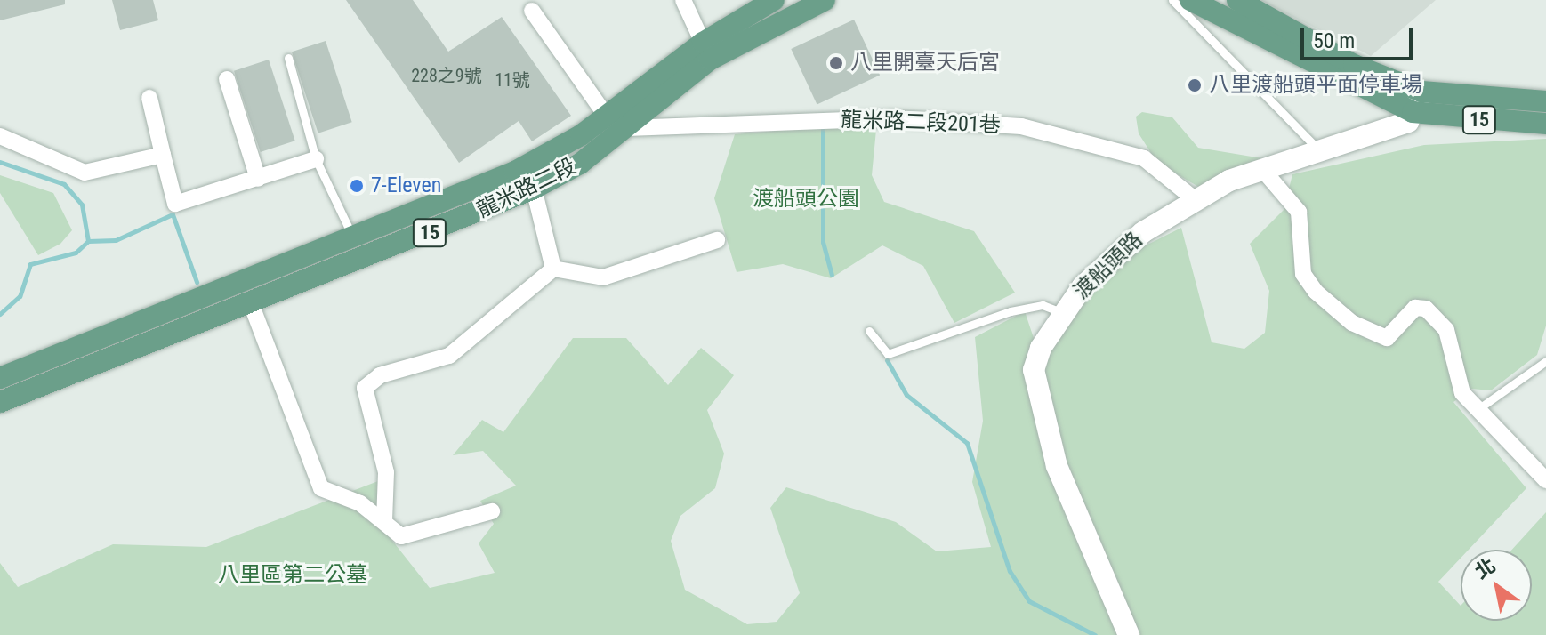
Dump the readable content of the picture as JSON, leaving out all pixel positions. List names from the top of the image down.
{
  "streets": {
    "main road": ["15", "龍米路二段"],
    "street": ["龍米路二段201巷", "渡船頭路"]
  },
  "crossings": [
    ["15", "渡船頭路"],
    ["龍米路二段201巷", "龍米路二段"],
    ["龍米路二段201巷", "渡船頭路"]
  ],
  "parks": ["渡船頭公園", "八里區第二公墓"],
  "places": ["八里開臺天后宮", "八里渡船頭平面停車場", "7-Eleven"],
  "house_numbers": ["228之9號", "11號"],
  "scale_bar": "50 m",
  "north": "top left"
}
